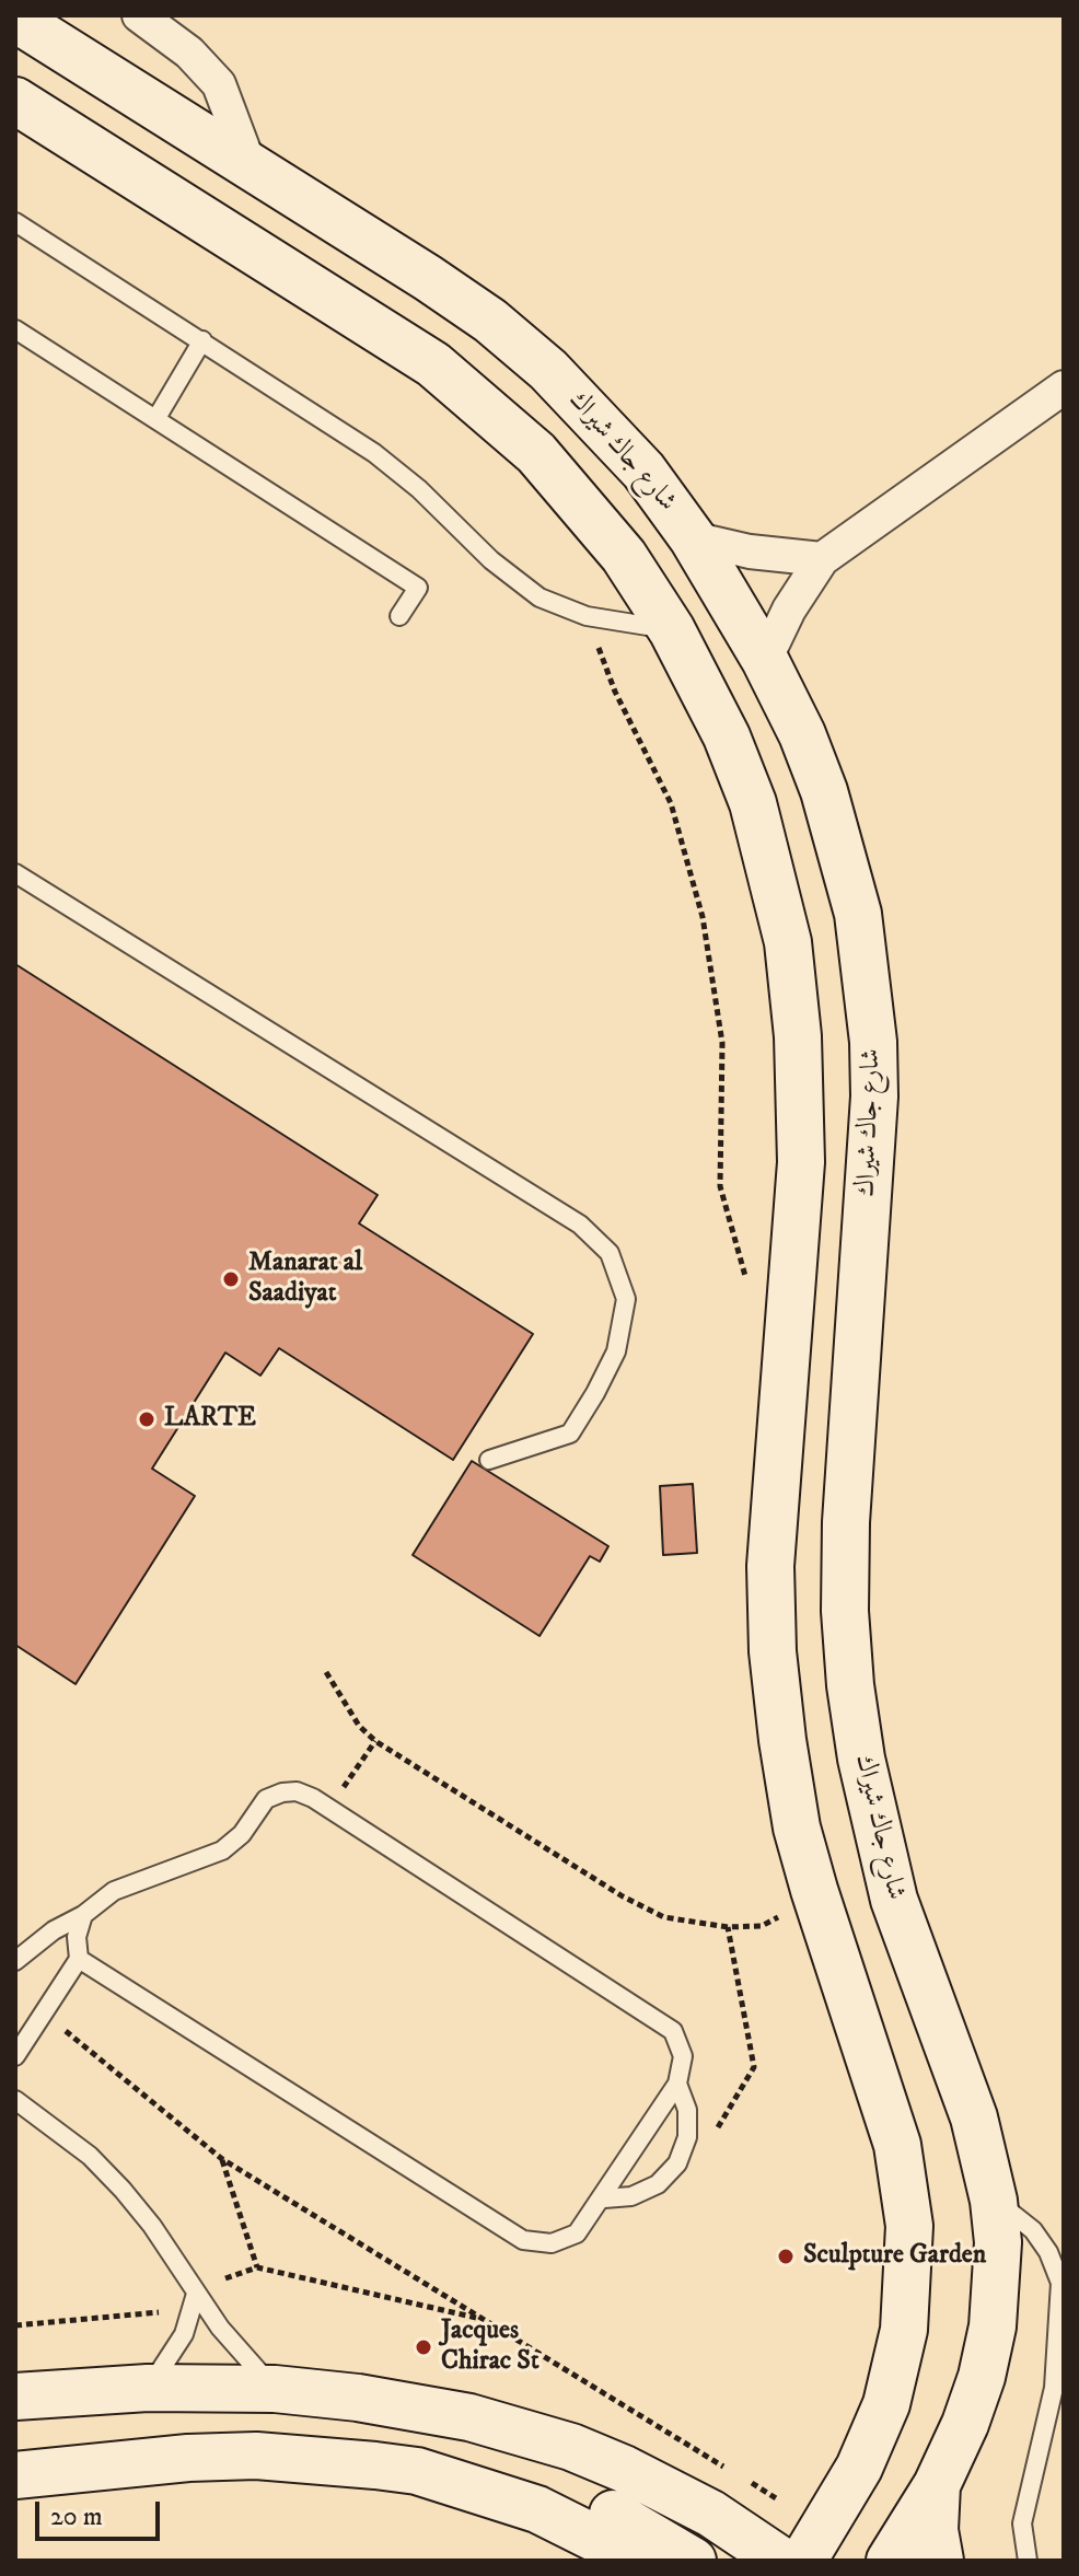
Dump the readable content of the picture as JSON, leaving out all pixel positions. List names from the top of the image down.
{
  "streets": {
    "street": ["شارع جاك شيراك"]
  },
  "places": [
    "Manarat al Saadiyat",
    "LARTE",
    "Sculpture Garden",
    "Jacques Chirac St"
  ],
  "scale_bar": "20 m"
}
